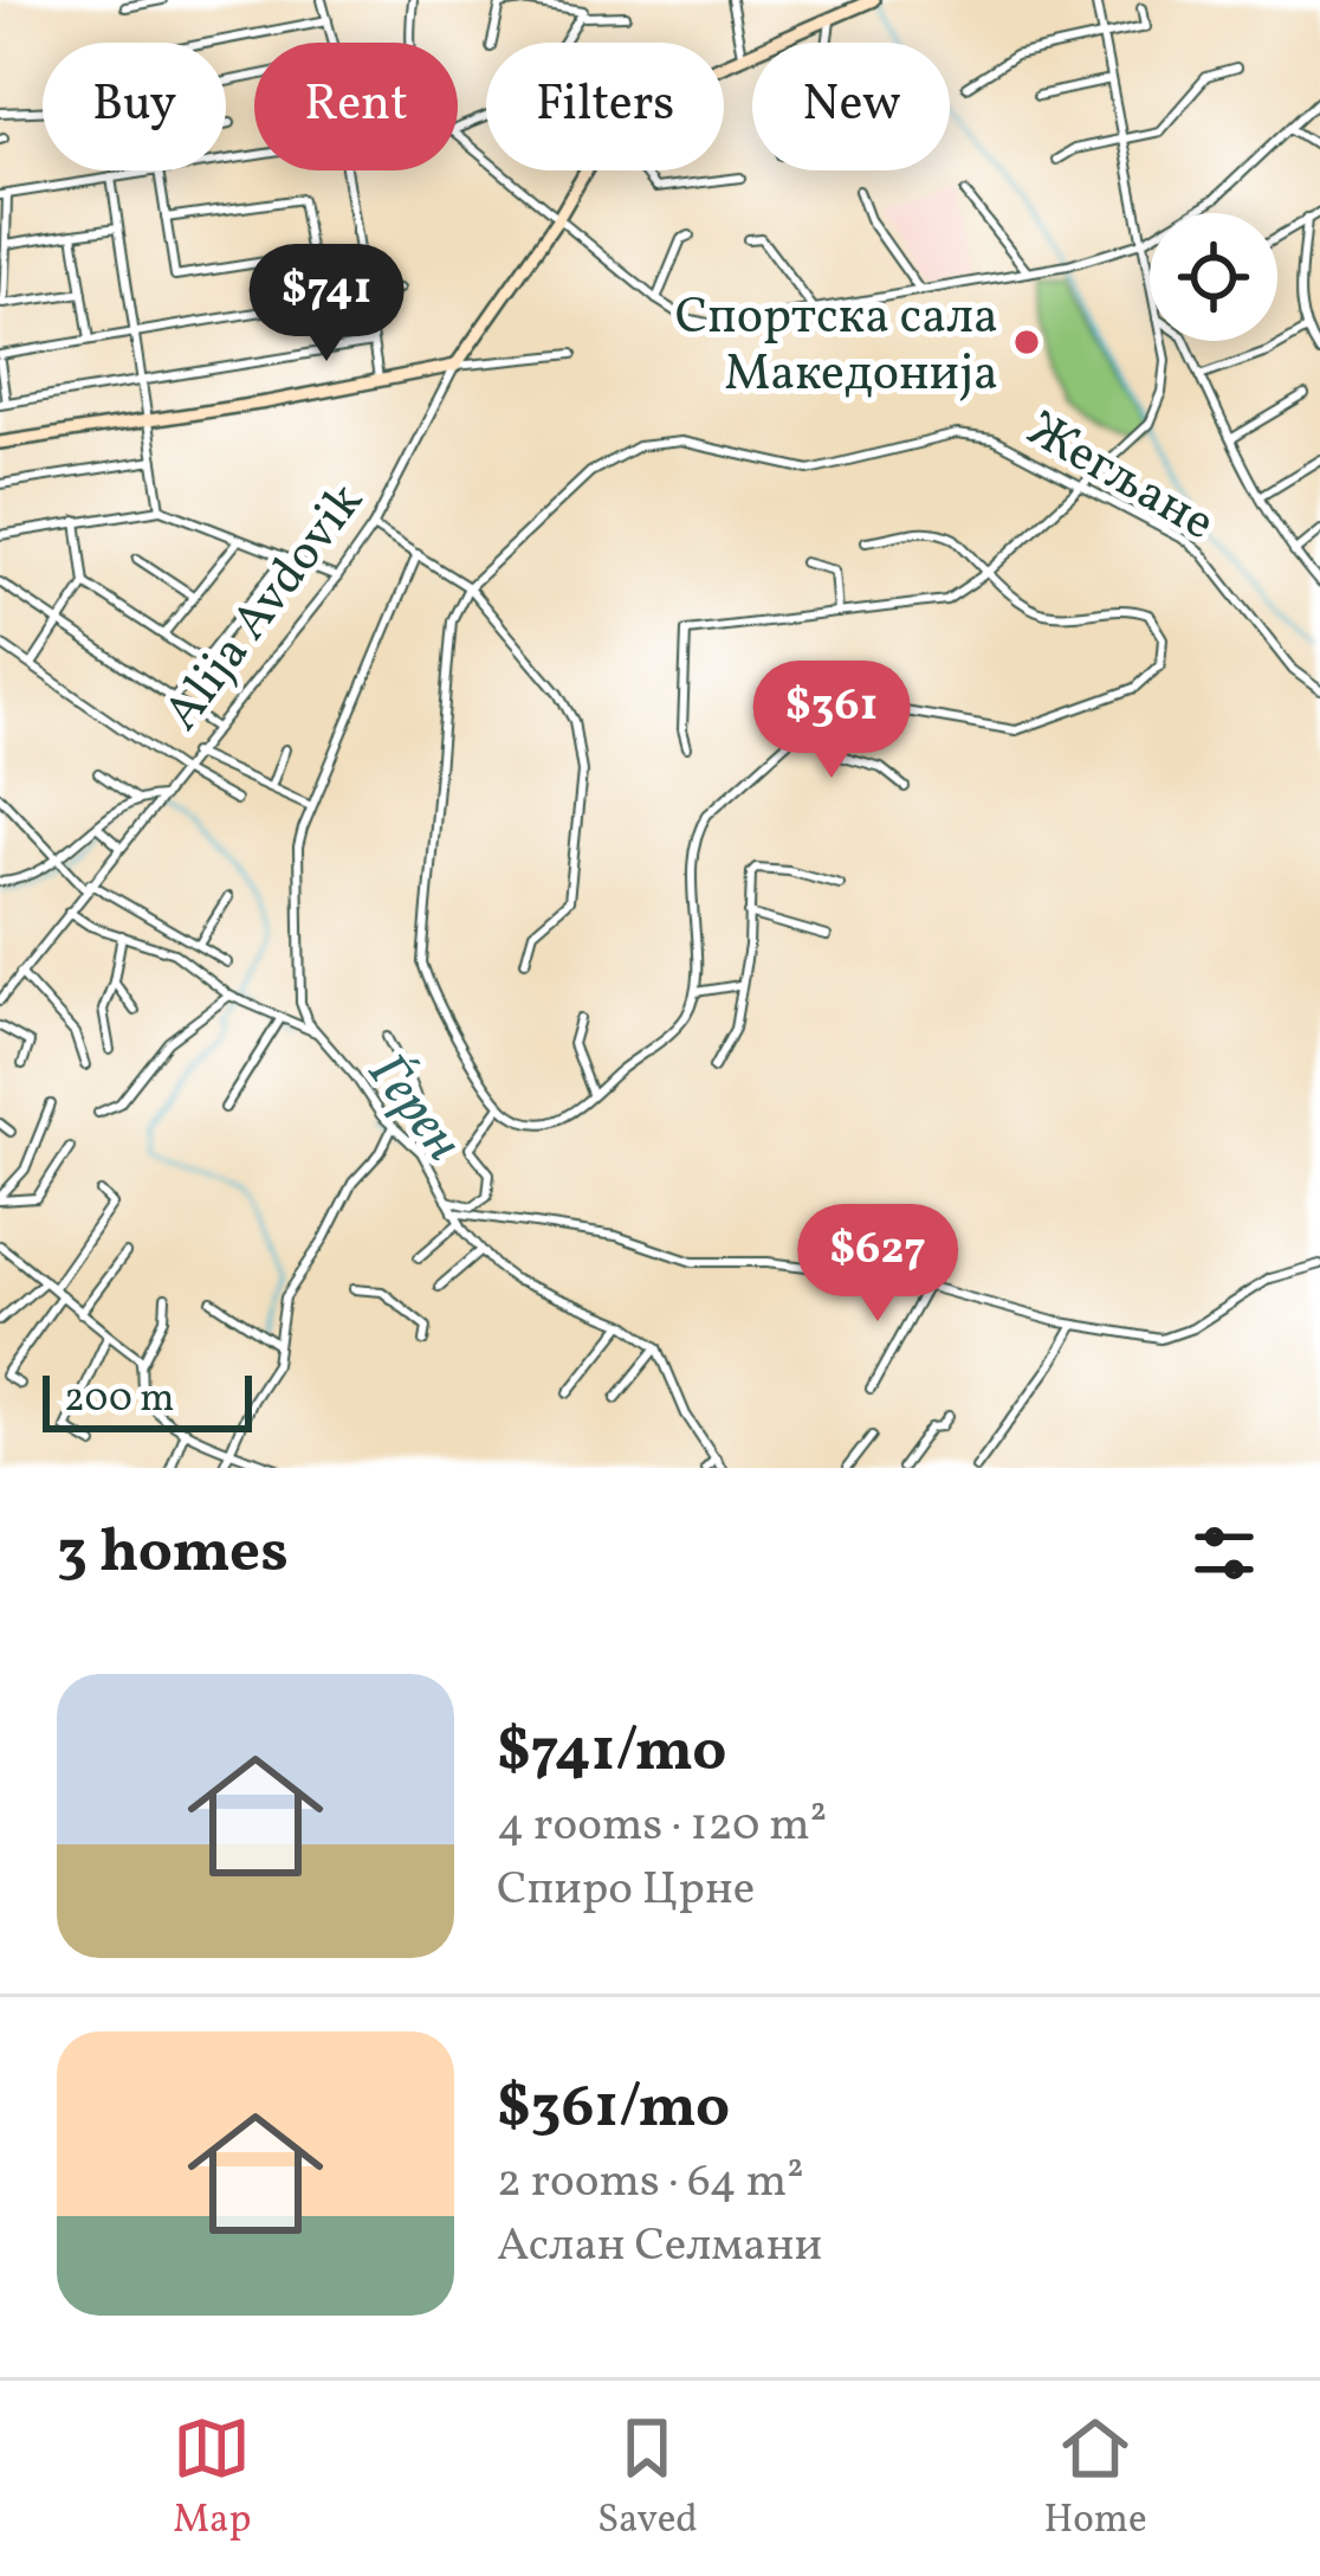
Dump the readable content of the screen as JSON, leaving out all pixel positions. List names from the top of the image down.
{
  "streets": {
    "street": ["Жегљане", "Alija Avdovik"]
  },
  "water": ["Ѓерен"],
  "places": ["Спортска сала Македонија"],
  "scale_bar": "200 m",
  "page": {
    "chip": [
      "Buy",
      "Rent",
      "Filters",
      "New"
    ],
    "price": ["$741", "$361", "$627"],
    "scale": "200 m",
    "heading": "3 homes",
    "list": [
      {
        "name": "$741/mo",
        "note": "4 rooms · 120 m² · Спиро Црне"
      },
      {
        "name": "$361/mo",
        "note": "2 rooms · 64 m² · Аслан Селмани"
      }
    ],
    "tabs": ["Map", "Saved", "Home"]
  }
}
